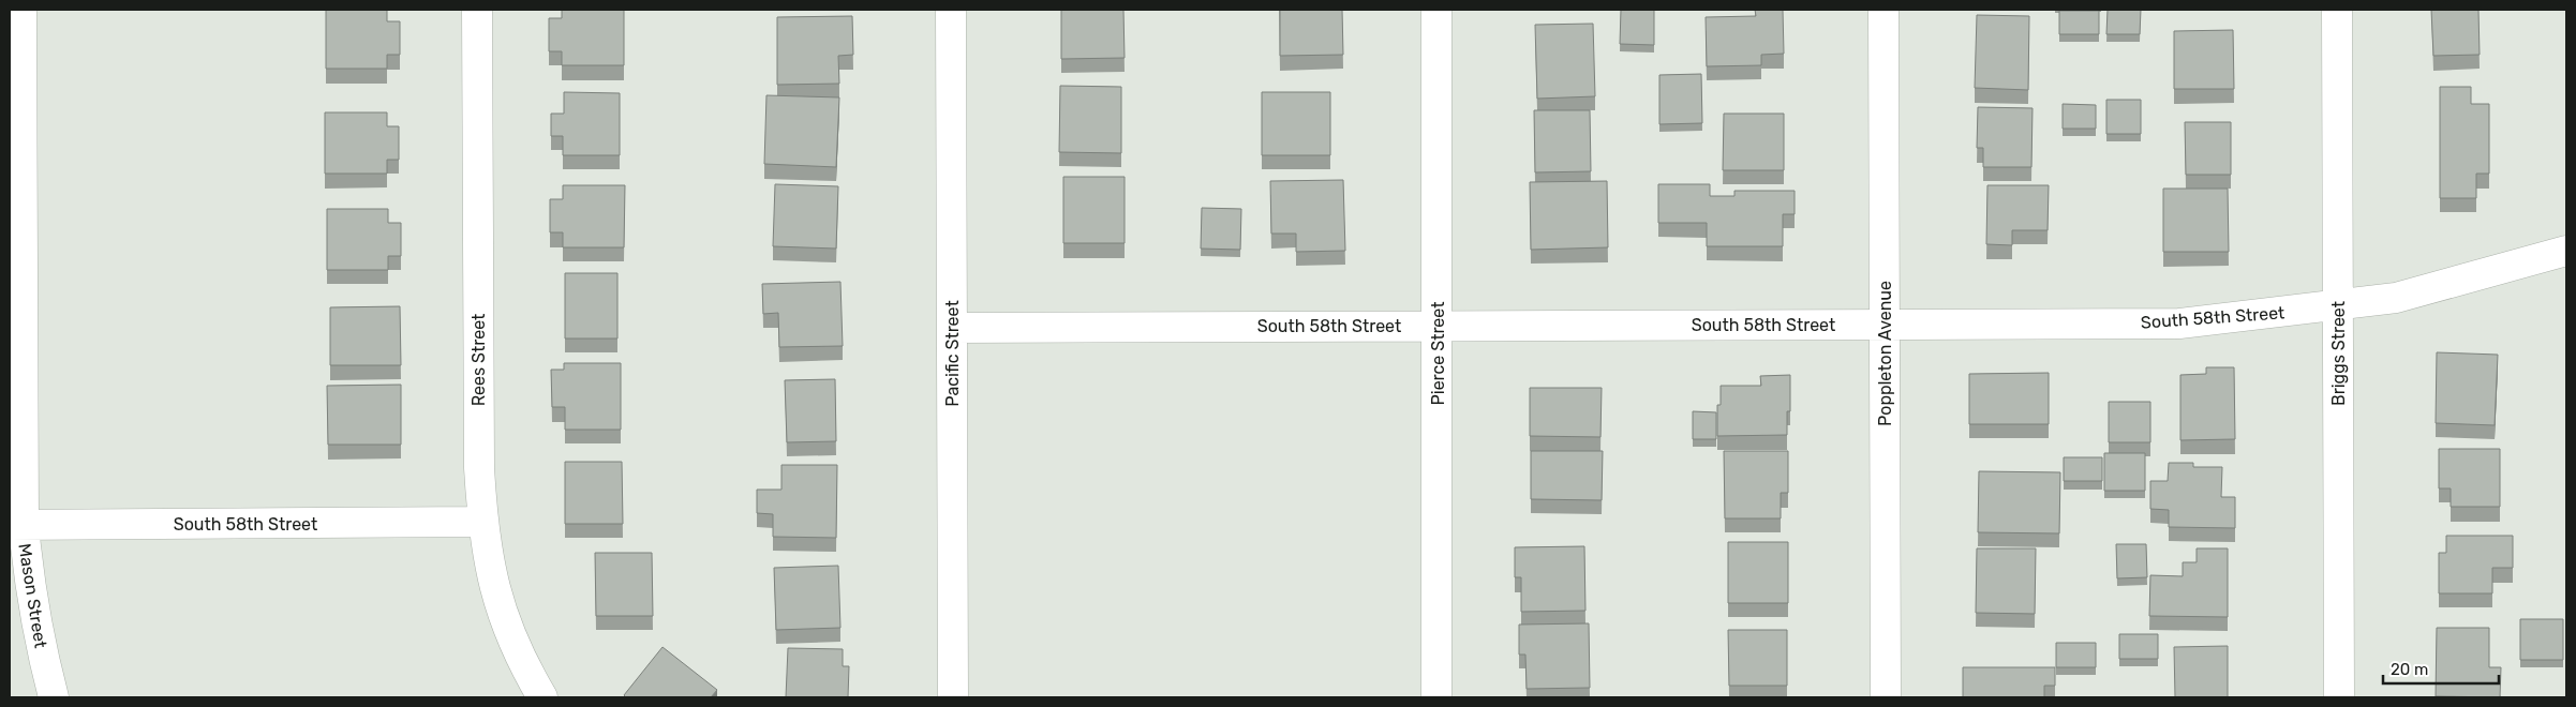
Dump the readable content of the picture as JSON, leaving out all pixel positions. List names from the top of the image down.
{
  "streets": {
    "street": [
      "South 58th Street",
      "Pacific Street",
      "Pierce Street",
      "Poppleton Avenue",
      "Briggs Street",
      "Rees Street",
      "Mason Street"
    ]
  },
  "crossings": [
    ["South 58th Street", "Pacific Street"],
    ["South 58th Street", "Pierce Street"],
    ["South 58th Street", "Poppleton Avenue"],
    ["South 58th Street", "Briggs Street"],
    ["South 58th Street", "Rees Street"],
    ["South 58th Street", "Mason Street"]
  ],
  "scale_bar": "20 m"
}
